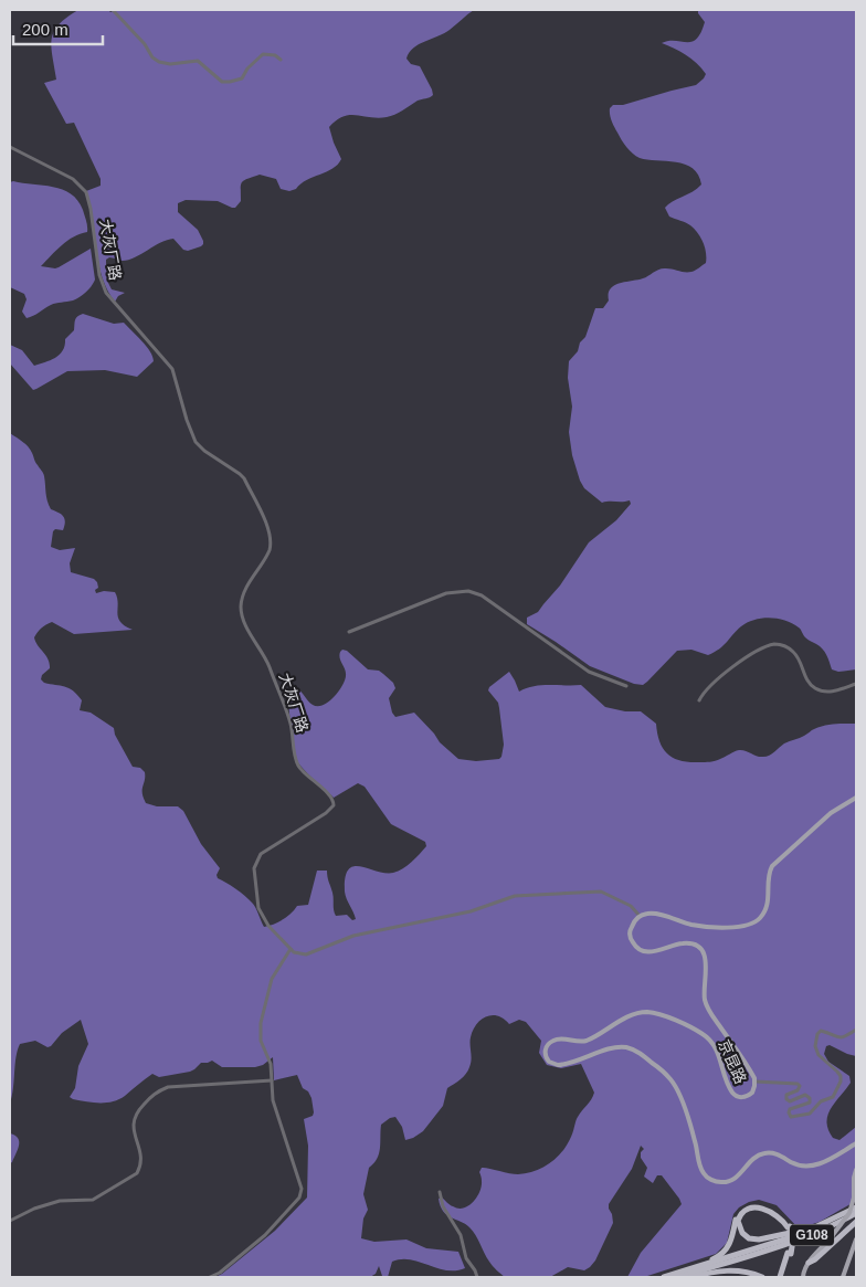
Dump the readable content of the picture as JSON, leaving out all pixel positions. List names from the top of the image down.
{
  "streets": {
    "highway": ["G108"],
    "main road": ["京昆路"],
    "street": ["大灰厂路"]
  },
  "scale_bar": "200 m"
}
